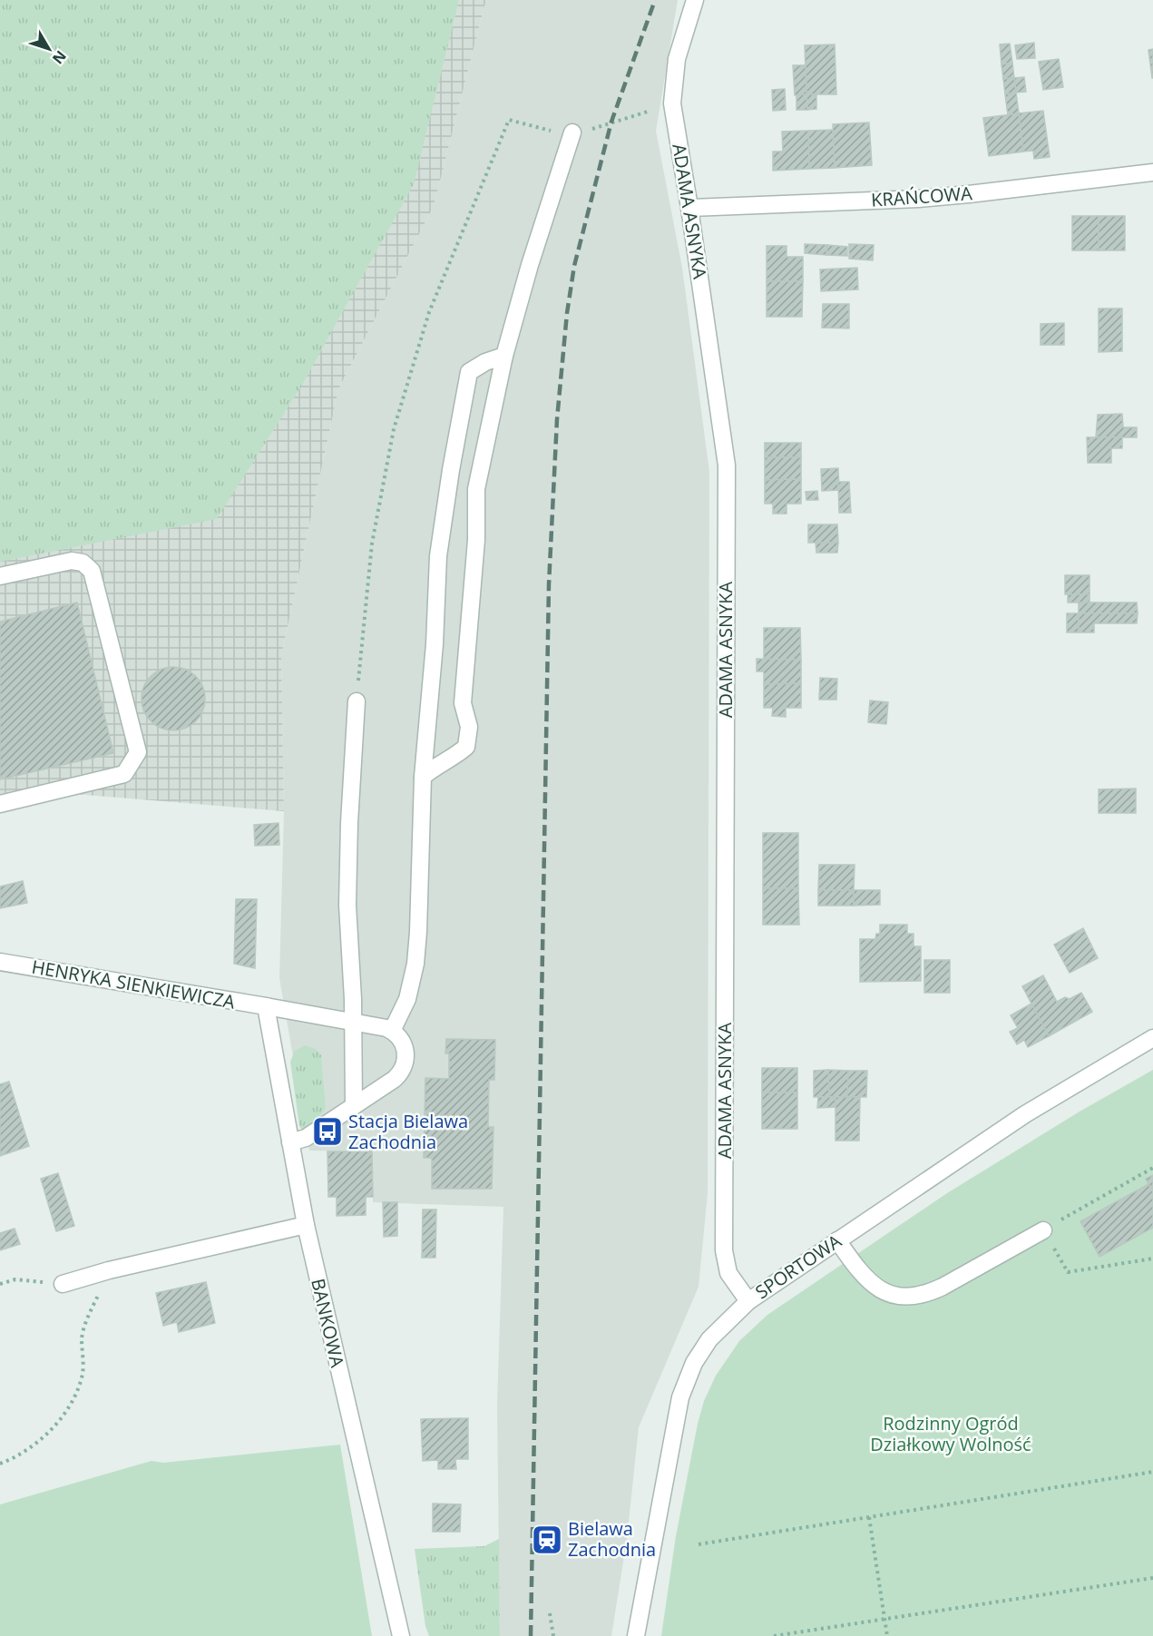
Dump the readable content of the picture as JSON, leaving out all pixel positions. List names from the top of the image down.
{
  "streets": {
    "street": [
      "KRAŃCOWA",
      "ADAMA ASNYKA",
      "HENRYKA SIENKIEWICZA",
      "SPORTOWA",
      "BANKOWA"
    ]
  },
  "crossings": [
    ["KRAŃCOWA", "ADAMA ASNYKA"],
    ["ADAMA ASNYKA", "SPORTOWA"],
    ["HENRYKA SIENKIEWICZA", "BANKOWA"]
  ],
  "parks": ["Rodzinny Ogród Działkowy Wolność"],
  "places": {
    "bus stop": ["Stacja Bielawa Zachodnia"],
    "station": ["Bielawa Zachodnia"]
  },
  "north": "bottom right"
}
